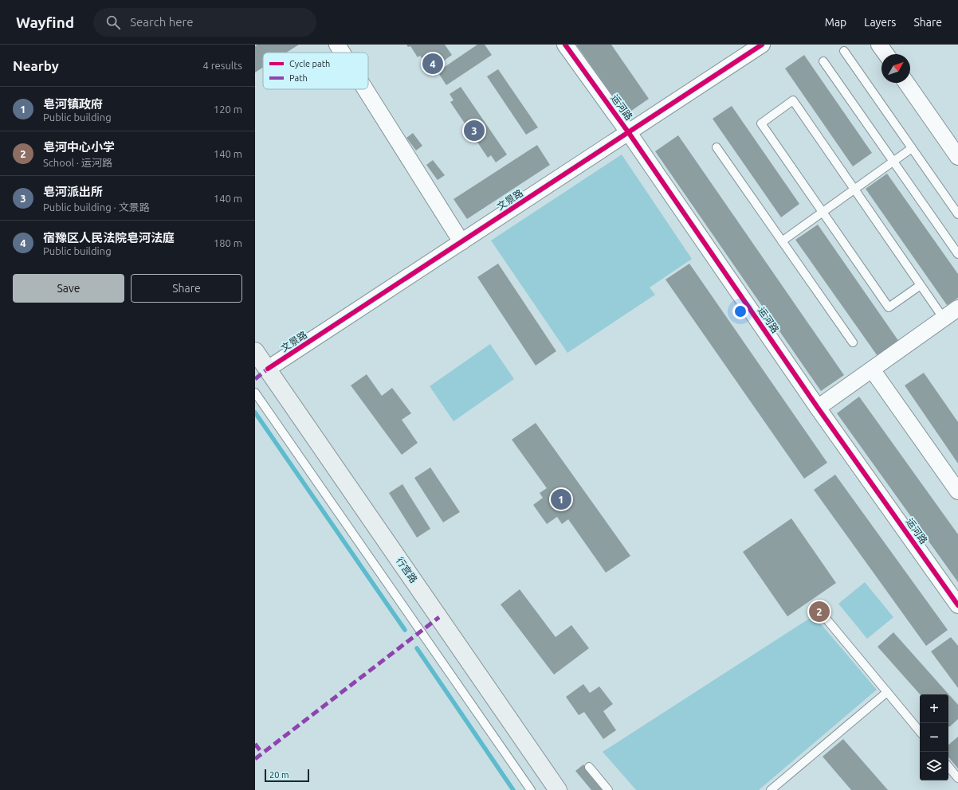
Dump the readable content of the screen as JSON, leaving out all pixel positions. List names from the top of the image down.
{
  "streets": {
    "main road": ["行宫路"],
    "street": ["运河路", "文景路"]
  },
  "crossings": [
    ["运河路", "文景路"],
    ["文景路", "行宫路"]
  ],
  "legend": ["Cycle path", "Path"],
  "scale_bar": "20 m",
  "north": "top right",
  "page": {
    "header": "Wayfind",
    "search": "Search here",
    "nav": ["Map", "Layers", "Share"],
    "heading": ["Nearby", "4 results"],
    "pins": [
      "4",
      "3",
      "1",
      "2"
    ],
    "list": [
      {
        "mark": "1",
        "name": "皂河镇政府",
        "note": "Public building",
        "value": "120 m"
      },
      {
        "mark": "2",
        "name": "皂河中心小学",
        "note": "School · 运河路",
        "value": "140 m"
      },
      {
        "mark": "3",
        "name": "皂河派出所",
        "note": "Public building · 文景路",
        "value": "140 m"
      },
      {
        "mark": "4",
        "name": "宿豫区人民法院皂河法庭",
        "note": "Public building",
        "value": "180 m"
      }
    ],
    "buttons": ["Save", "Share"],
    "map_buttons": ["+", "−"],
    "scale": "20 m"
  }
}
